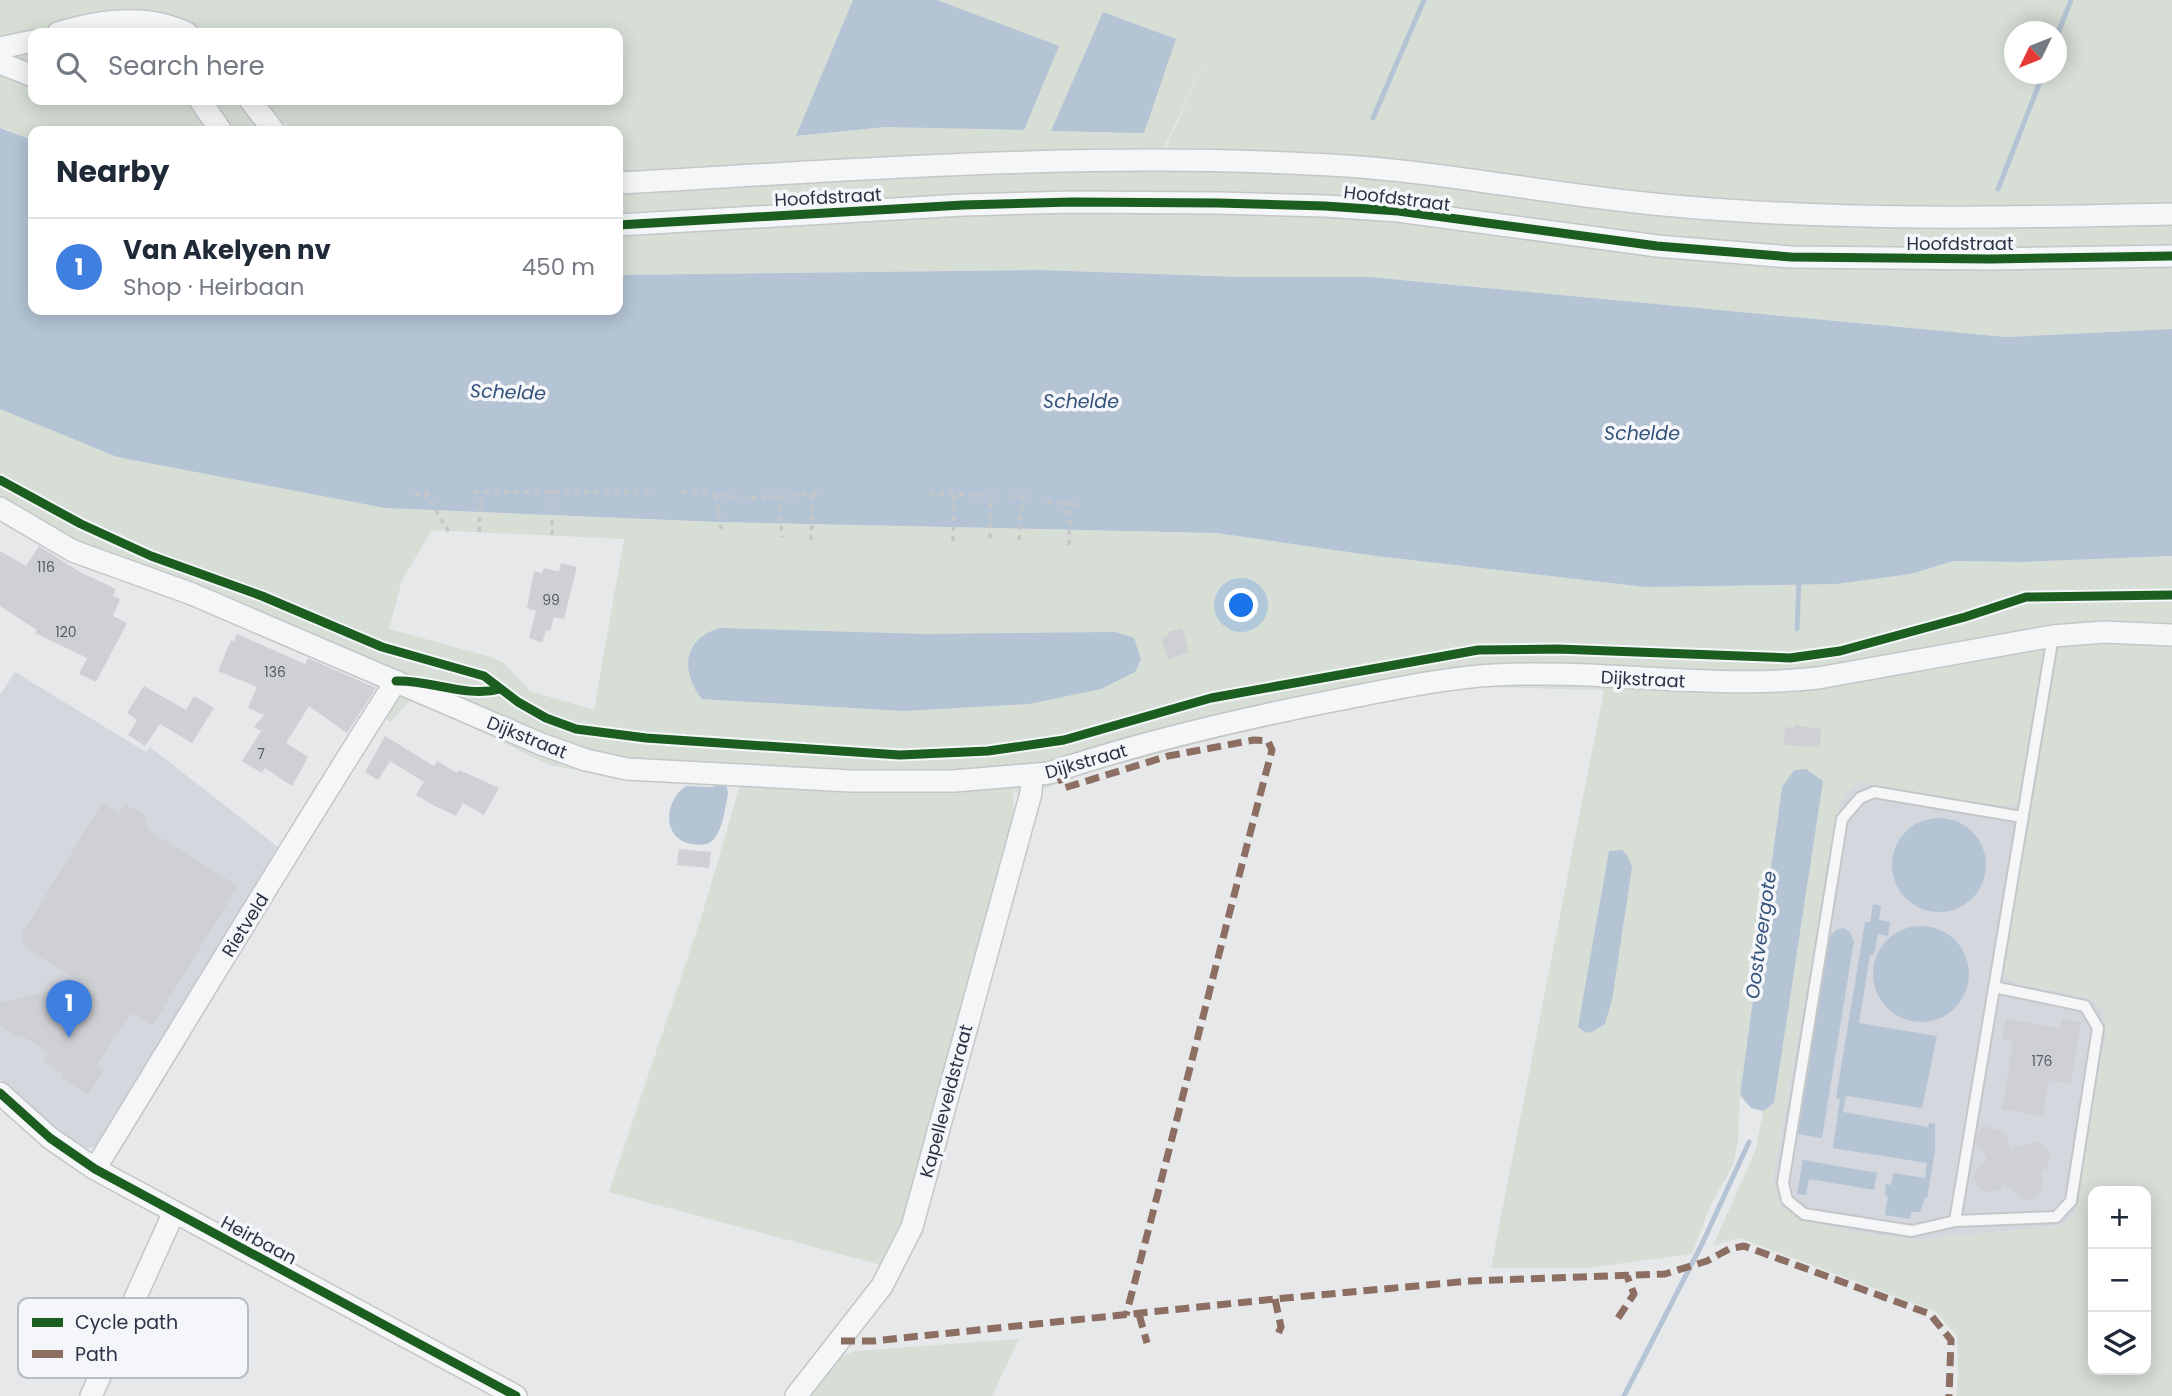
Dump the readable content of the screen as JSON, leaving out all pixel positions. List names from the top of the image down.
{
  "streets": {
    "street": [
      "Hoofdstraat",
      "Dijkstraat",
      "Rietveld",
      "Kapelleveldstraat",
      "Heirbaan"
    ]
  },
  "crossings": [
    ["Dijkstraat", "Rietveld"],
    ["Dijkstraat", "Kapelleveldstraat"],
    ["Rietveld", "Heirbaan"]
  ],
  "water": ["Schelde", "Oostveergote"],
  "house_numbers": [
    "116",
    "99",
    "120",
    "136",
    "7",
    "176"
  ],
  "legend": ["Cycle path", "Path"],
  "north": "bottom left",
  "page": {
    "search": "Search here",
    "heading": "Nearby",
    "list": [
      {
        "mark": "1",
        "name": "Van Akelyen nv",
        "note": "Shop · Heirbaan",
        "value": "450 m"
      }
    ],
    "pins": "1",
    "map_buttons": ["+", "−"]
  }
}
